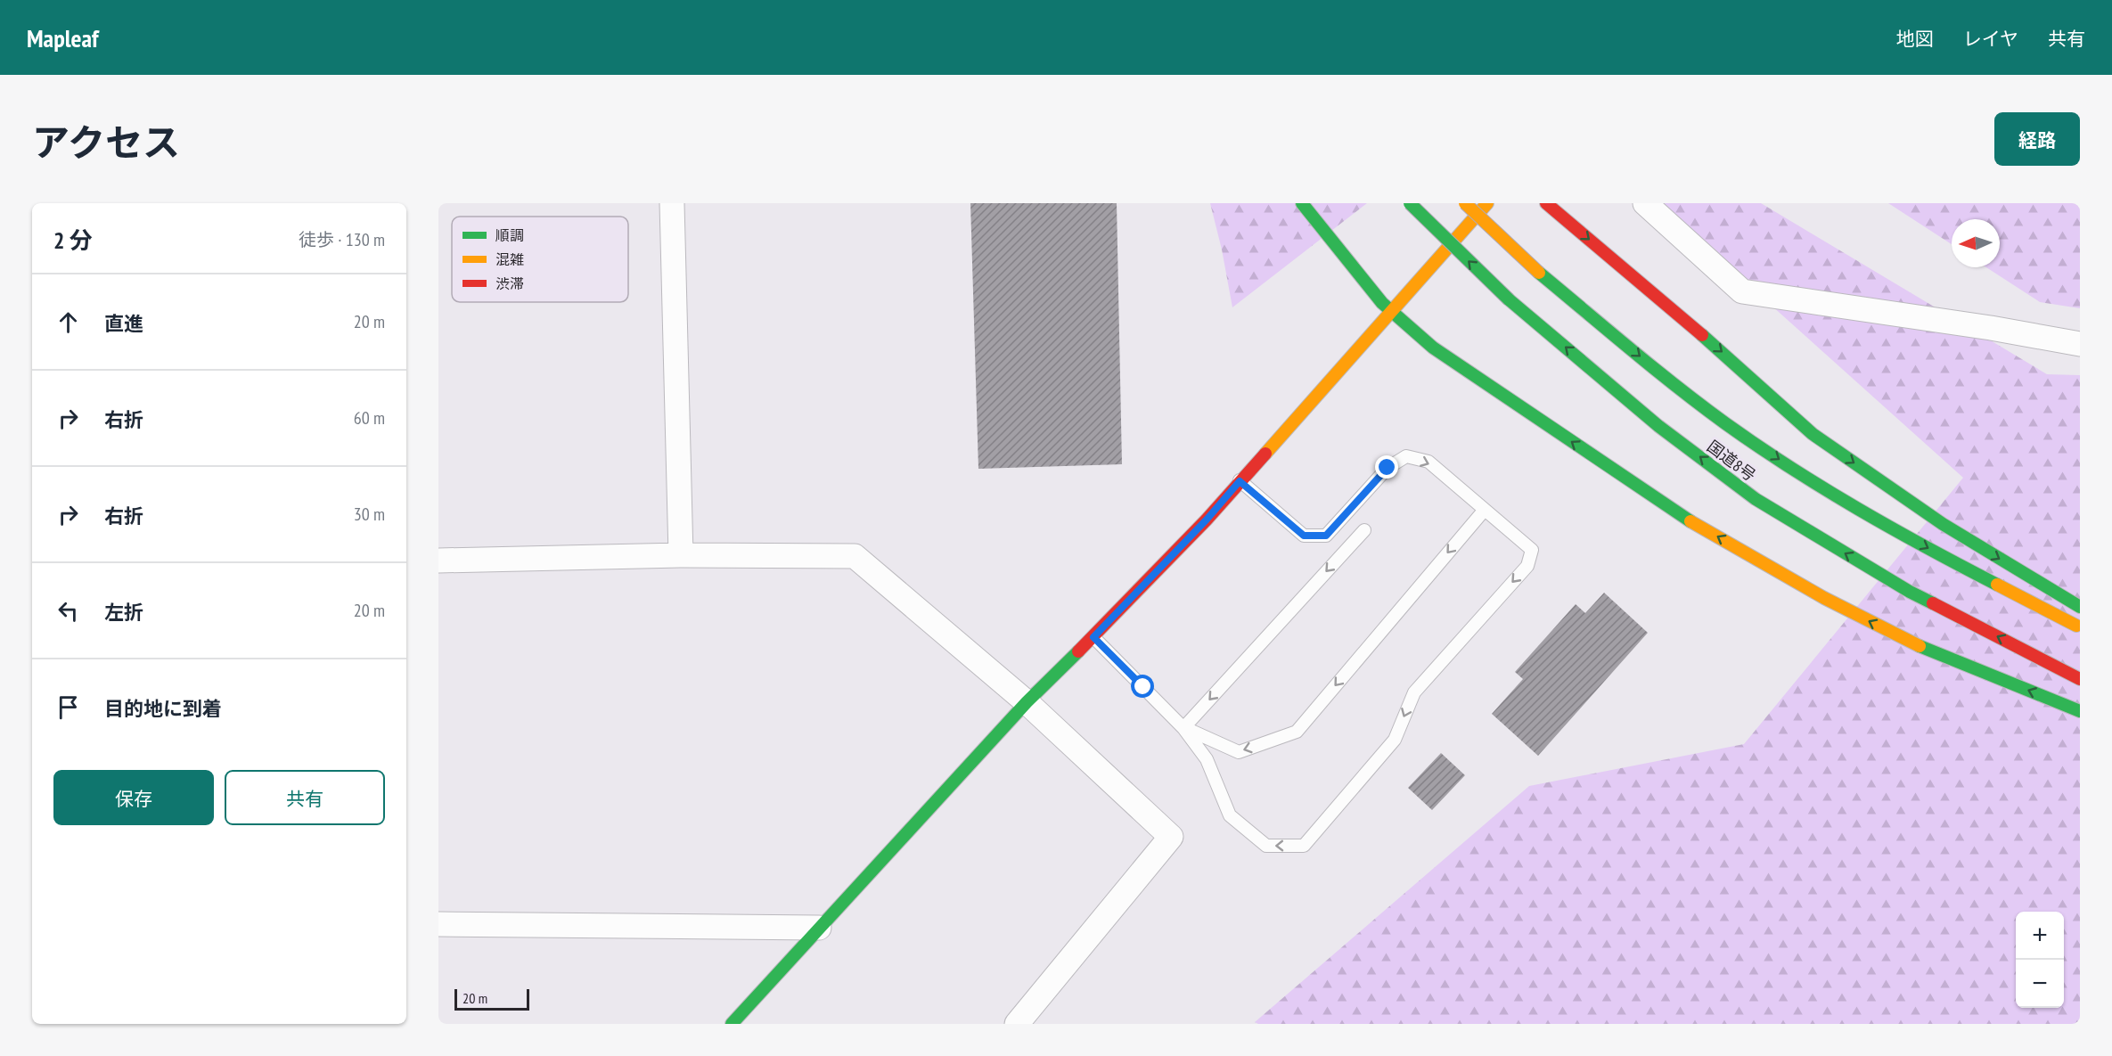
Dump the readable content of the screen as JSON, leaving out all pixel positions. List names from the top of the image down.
{
  "streets": {
    "main road": ["国道8号"]
  },
  "legend": ["順調", "混雑", "渋滞"],
  "scale_bar": "20 m",
  "north": "left",
  "page": {
    "header": "Mapleaf",
    "nav": ["地図", "レイヤ", "共有"],
    "title": "アクセス",
    "buttons": [
      "経路",
      ["保存", "共有"]
    ],
    "heading": ["2 分", "徒歩 · 130 m"],
    "list": [
      ["直進", "20 m"],
      ["右折", "60 m"],
      ["右折", "30 m"],
      ["左折", "20 m"],
      "目的地に到着"
    ],
    "map_buttons": ["+", "−"],
    "scale": "20 m"
  }
}
